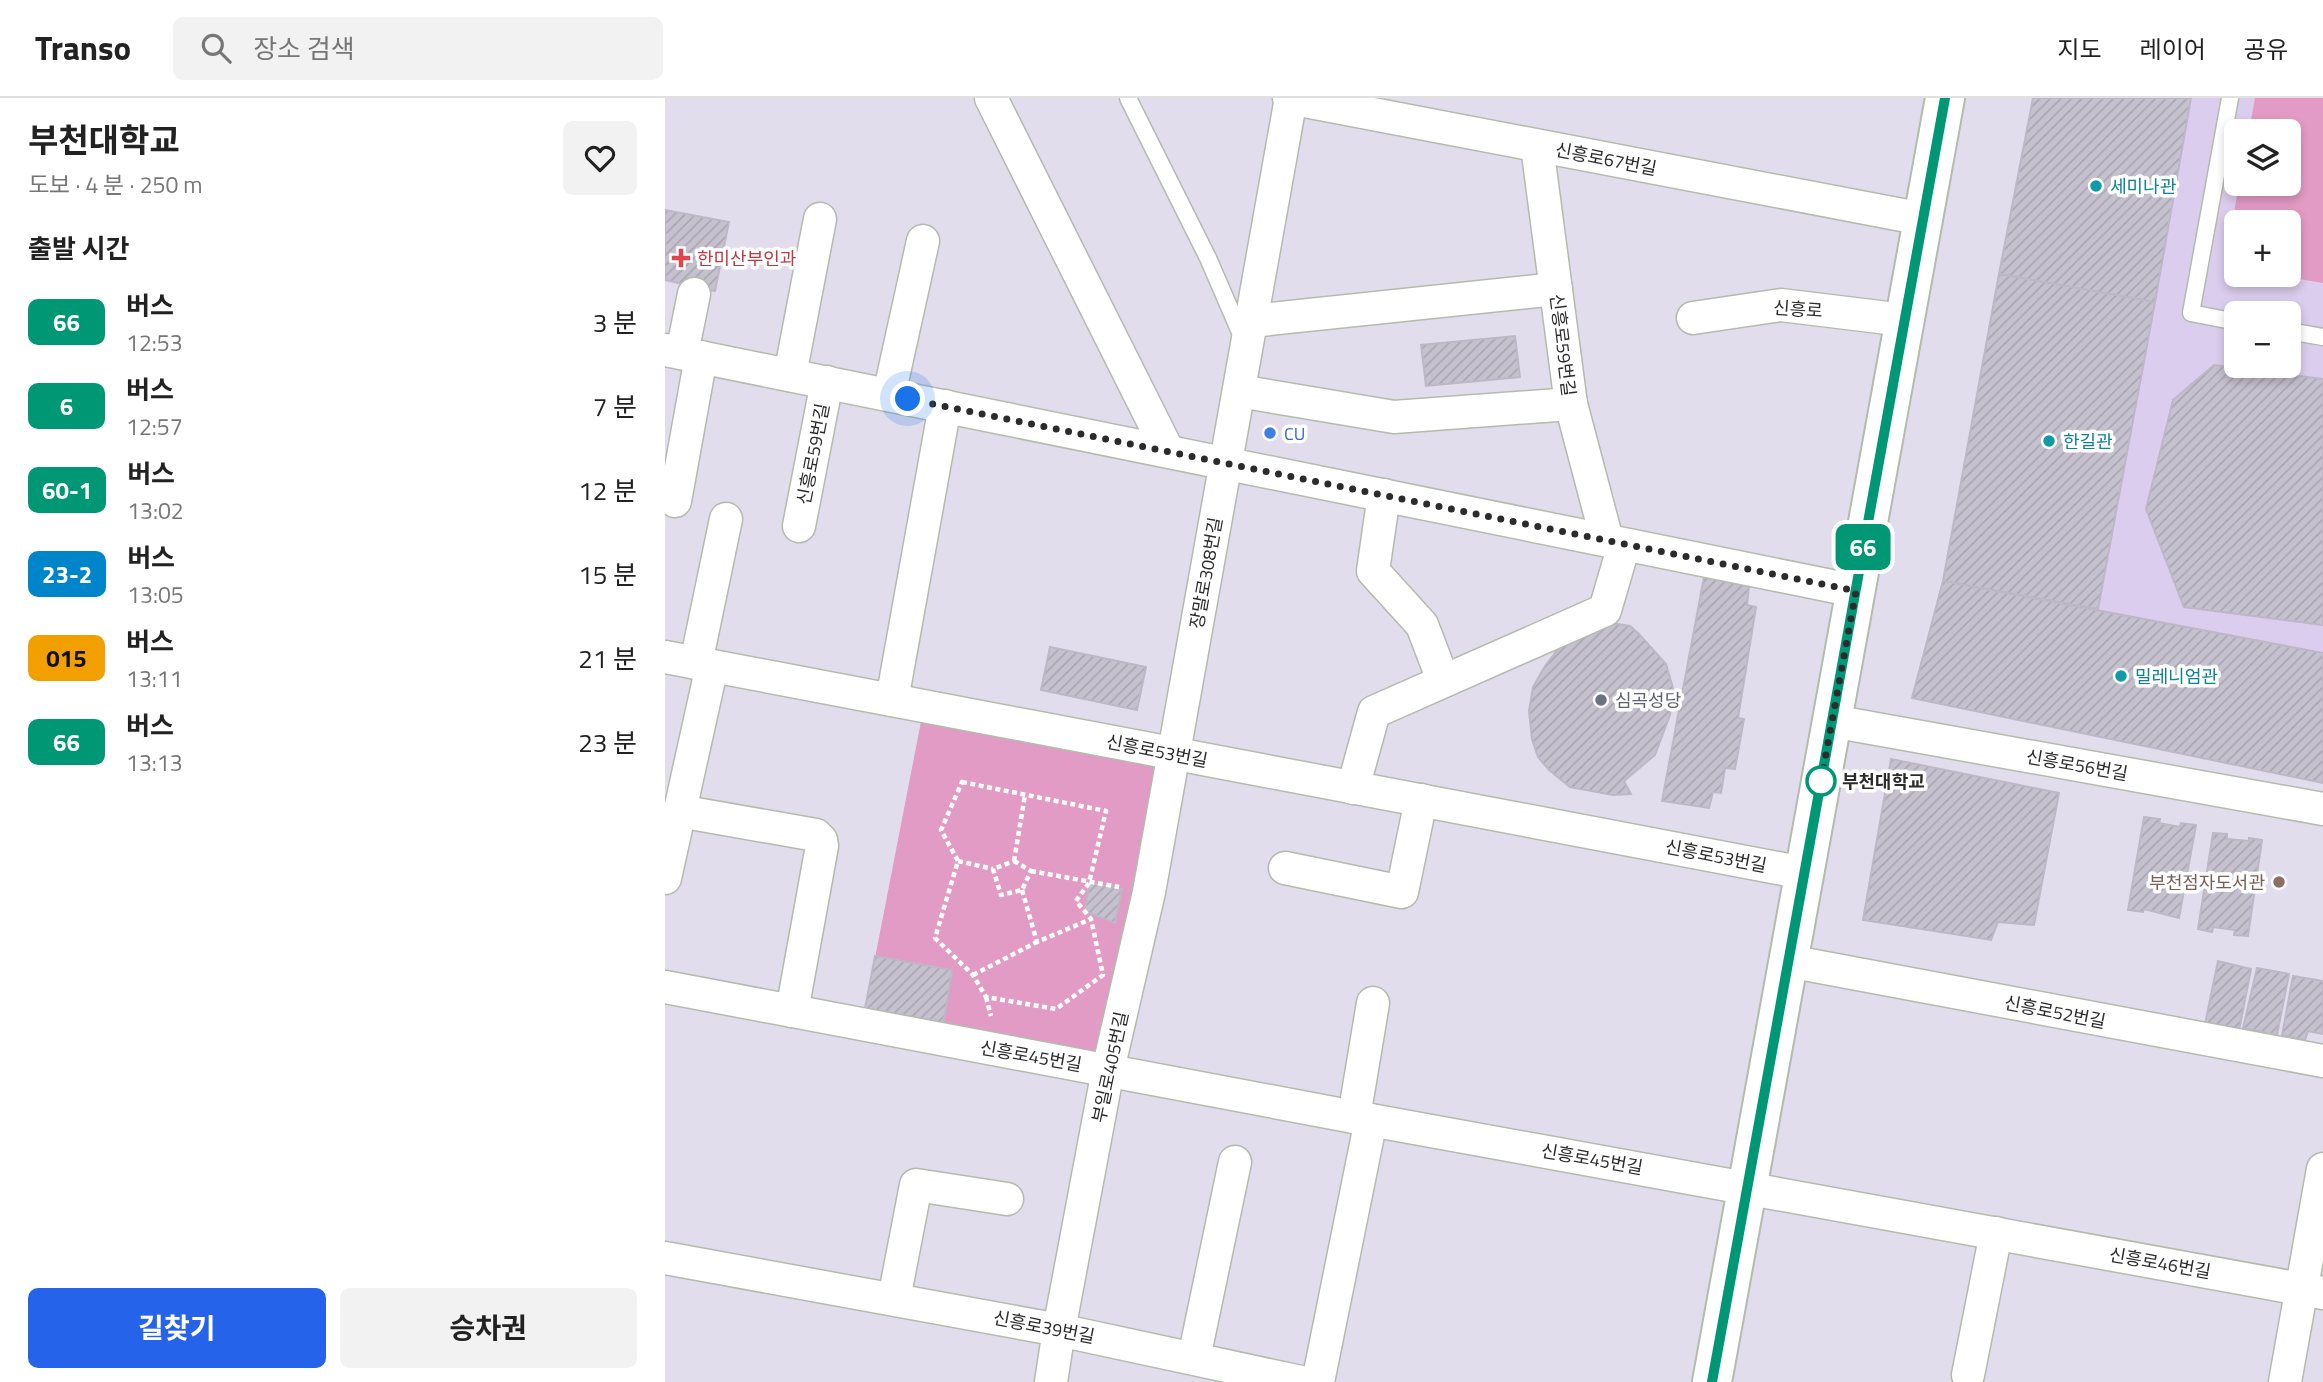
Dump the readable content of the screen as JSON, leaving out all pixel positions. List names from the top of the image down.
{
  "streets": {
    "street": [
      "신흥로67번길",
      "신흥로",
      "신흥로59번길",
      "장말로308번길",
      "신흥로53번길",
      "신흥로56번길",
      "신흥로52번길",
      "신흥로45번길",
      "부일로405번길",
      "신흥로46번길",
      "신흥로39번길"
    ]
  },
  "crossings": [
    ["신흥로67번길", "신흥로59번길"],
    ["신흥로67번길", "장말로308번길"],
    ["신흥로59번길", "장말로308번길"],
    ["장말로308번길", "신흥로53번길"],
    ["장말로308번길", "부일로405번길"],
    ["신흥로53번길", "부일로405번길"],
    ["신흥로45번길", "부일로405번길"],
    ["신흥로45번길", "신흥로46번길"],
    ["부일로405번길", "신흥로39번길"]
  ],
  "places": {
    "other": [
      "세미나관",
      "CU",
      "한길관",
      "밀레니엄관",
      "심곡성당",
      "부천대학교",
      "부천점자도서관"
    ],
    "health": ["한미산부인과"]
  },
  "lines": ["bus line 66"],
  "page": {
    "header": "Transo",
    "search": "장소 검색",
    "nav": ["지도", "레이어", "공유"],
    "heading": [
      ["부천대학교", "도보 · 4 분 · 250 m"],
      "출발 시간"
    ],
    "on_map": "66",
    "map_buttons": ["+", "−"],
    "list": [
      {
        "mark": "66",
        "name": "버스",
        "note": "12:53",
        "value": "3 분"
      },
      {
        "mark": "6",
        "name": "버스",
        "note": "12:57",
        "value": "7 분"
      },
      {
        "mark": "60-1",
        "name": "버스",
        "note": "13:02",
        "value": "12 분"
      },
      {
        "mark": "23-2",
        "name": "버스",
        "note": "13:05",
        "value": "15 분"
      },
      {
        "mark": "015",
        "name": "버스",
        "note": "13:11",
        "value": "21 분"
      },
      {
        "mark": "66",
        "name": "버스",
        "note": "13:13",
        "value": "23 분"
      }
    ],
    "buttons": ["길찾기", "승차권"]
  }
}
